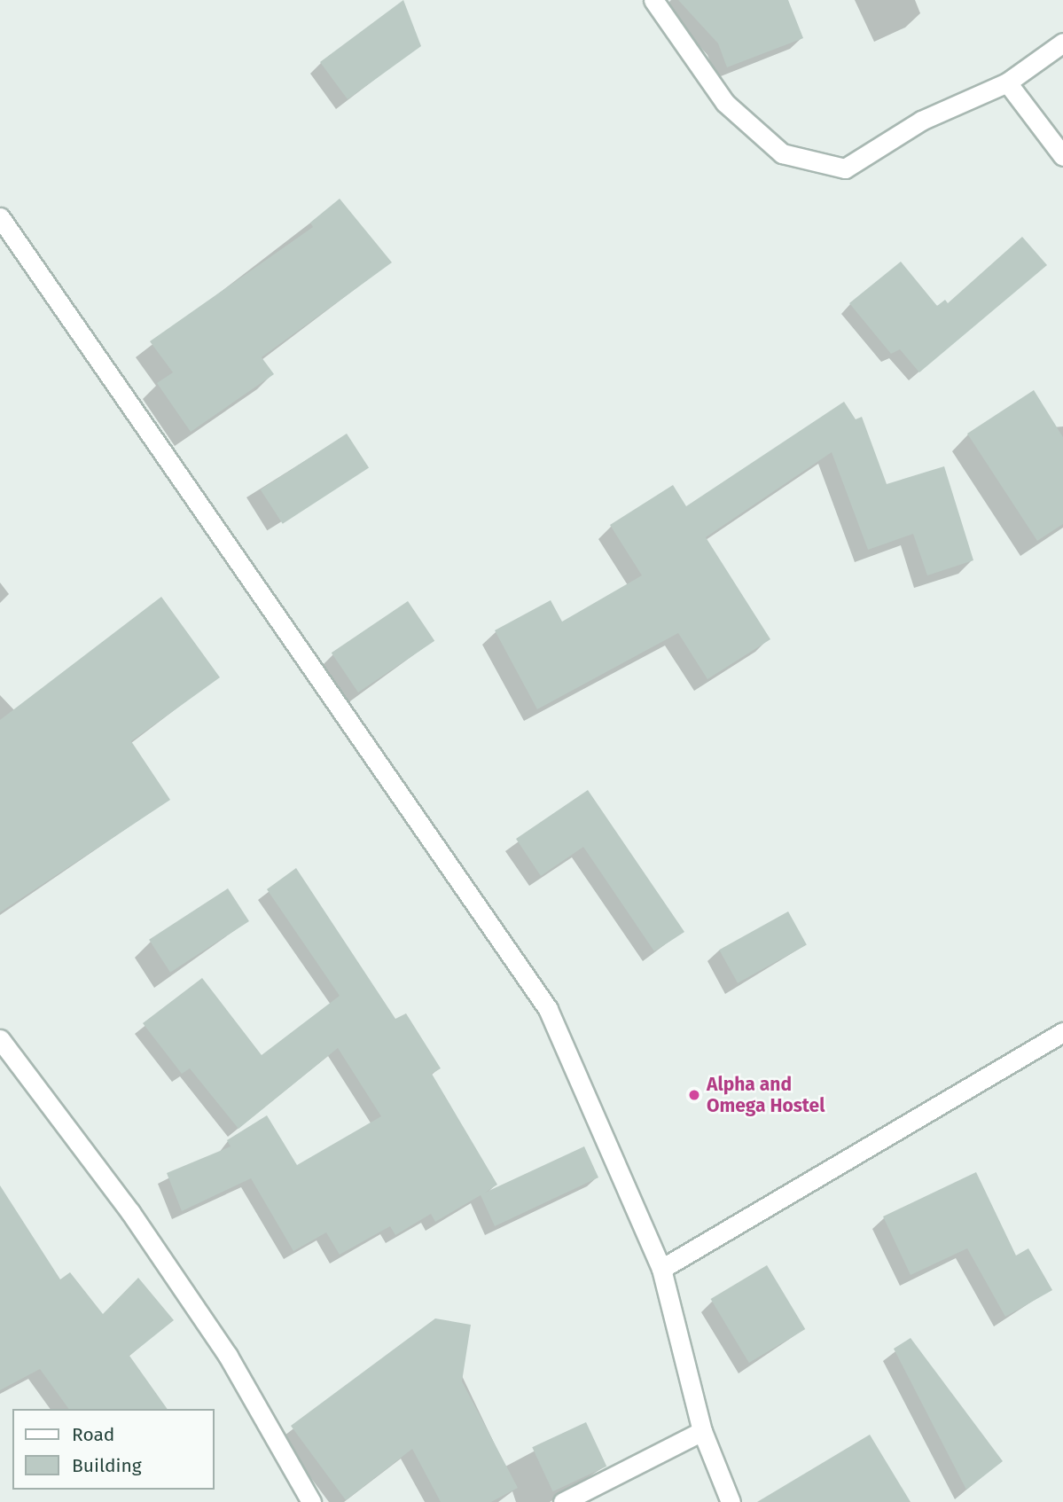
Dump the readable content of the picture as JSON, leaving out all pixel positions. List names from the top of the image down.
{
  "places": ["Alpha and Omega Hostel"],
  "legend": ["Road", "Building"]
}
